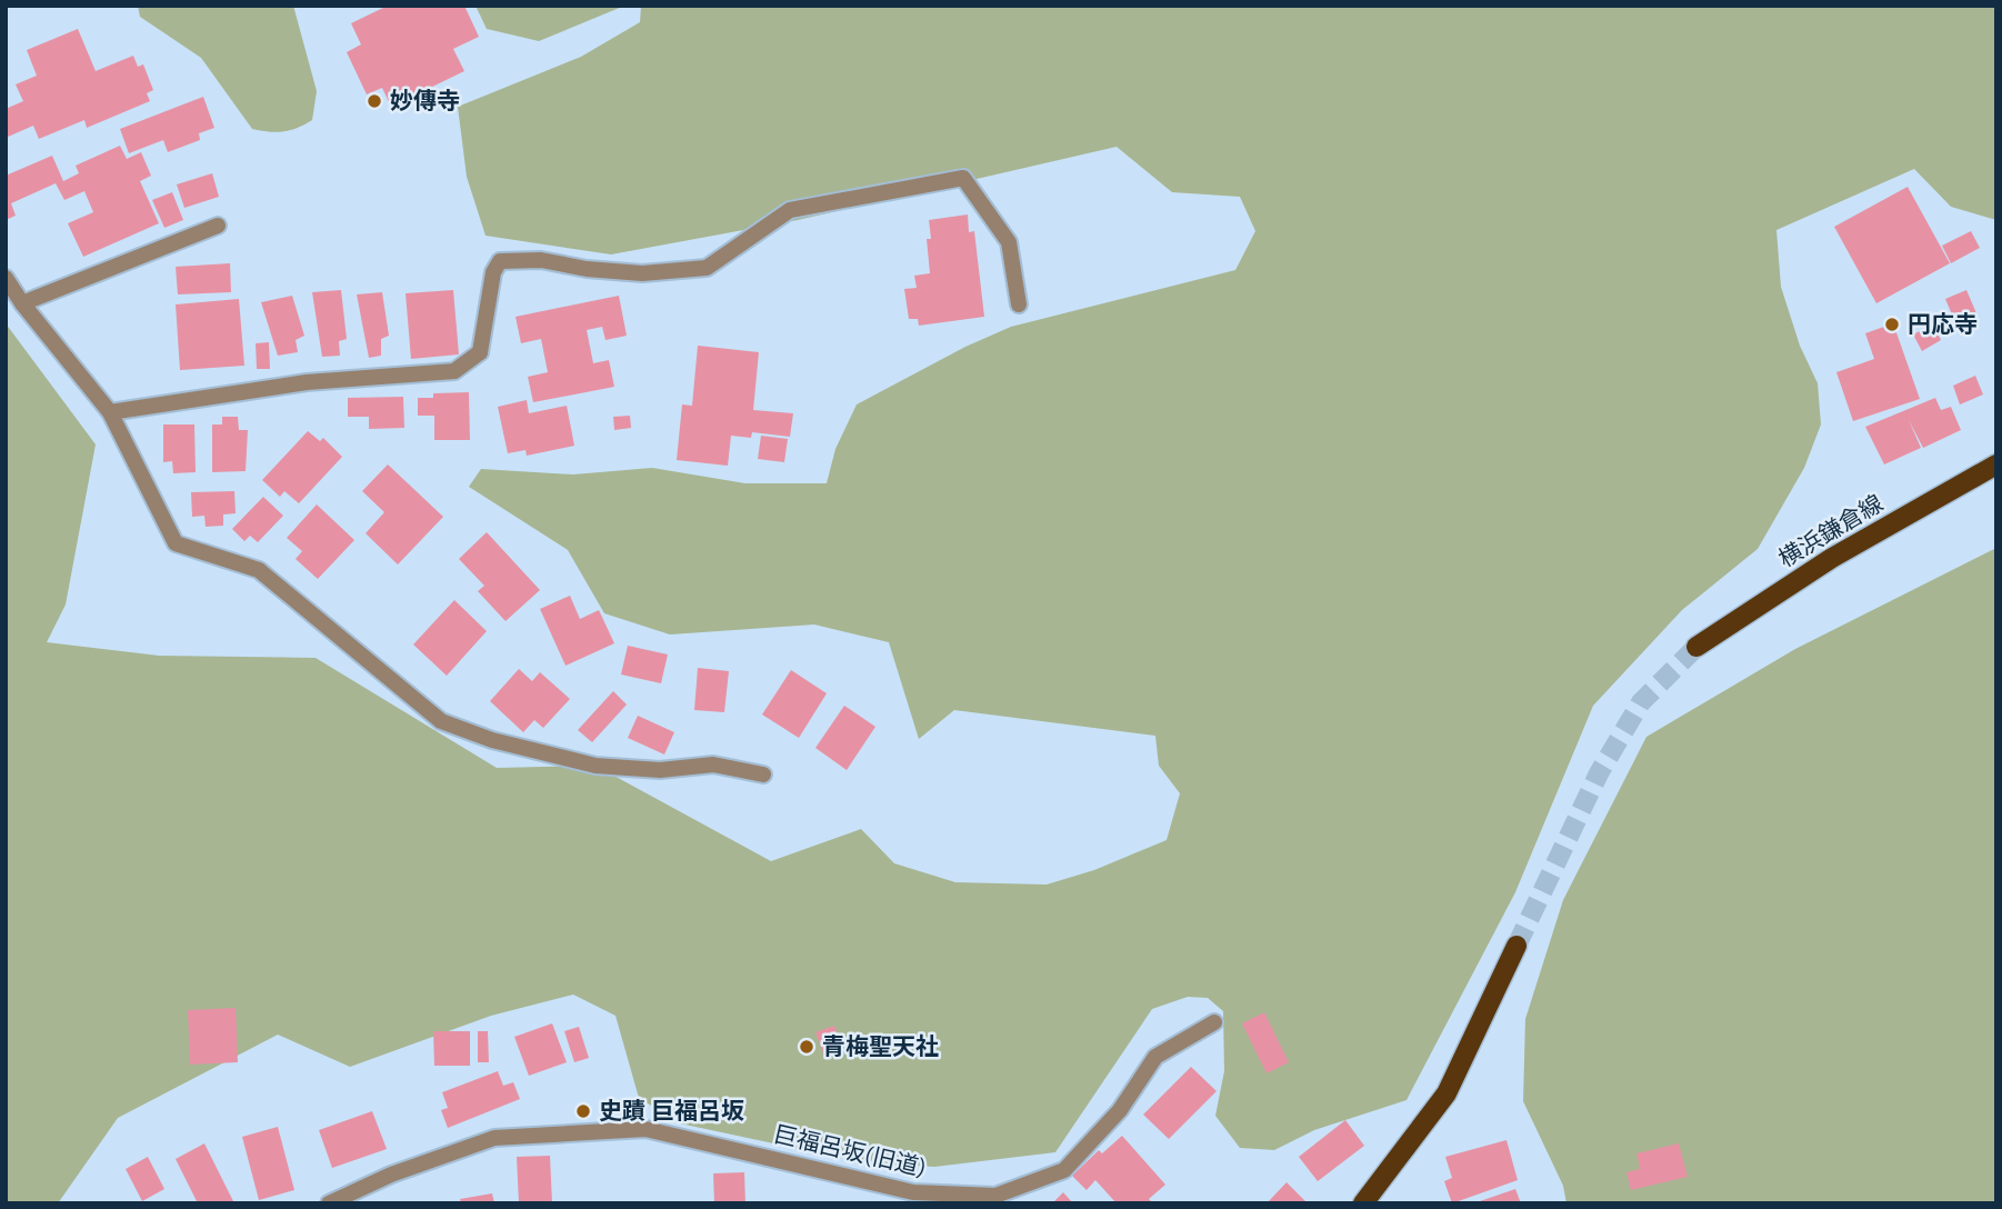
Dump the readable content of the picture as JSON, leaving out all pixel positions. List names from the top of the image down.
{
  "streets": {
    "main road": ["横浜鎌倉線"],
    "street": ["巨福呂坂(旧道)"]
  },
  "places": [
    "妙傳寺",
    "円応寺",
    "青梅聖天社",
    "史蹟 巨福呂坂"
  ]
}
